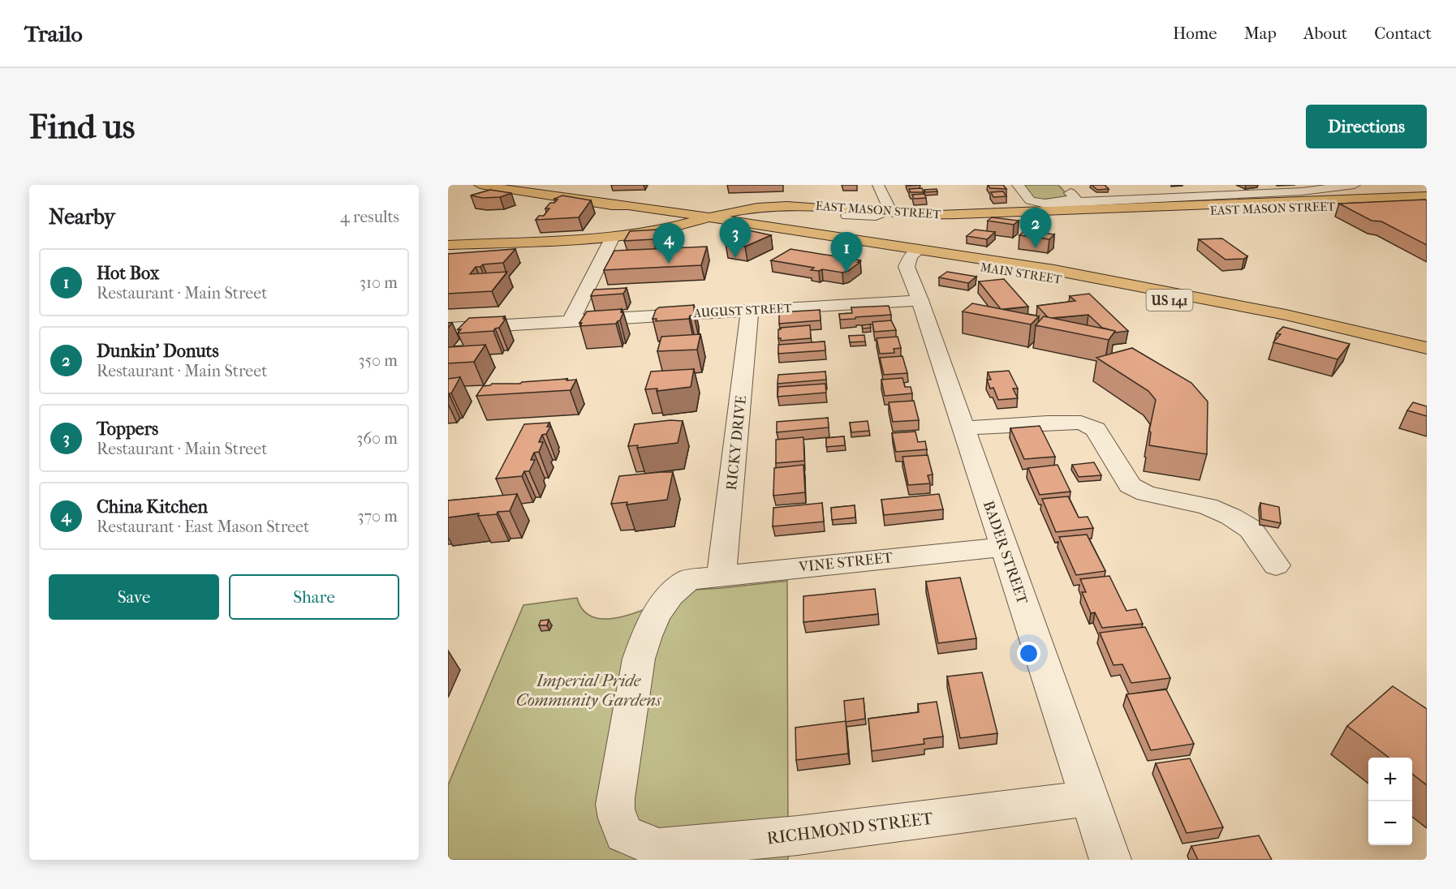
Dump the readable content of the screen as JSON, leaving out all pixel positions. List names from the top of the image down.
{
  "streets": {
    "main road": ["EAST MASON STREET", "MAIN STREET", "US 141"],
    "street": [
      "AUGUST STREET",
      "RICKY DRIVE",
      "BADER STREET",
      "VINE STREET",
      "RICHMOND STREET"
    ]
  },
  "crossings": [
    ["EAST MASON STREET", "MAIN STREET"],
    ["MAIN STREET", "BADER STREET"],
    ["AUGUST STREET", "RICKY DRIVE"],
    ["AUGUST STREET", "BADER STREET"],
    ["RICKY DRIVE", "VINE STREET"],
    ["RICKY DRIVE", "RICHMOND STREET"],
    ["BADER STREET", "VINE STREET"],
    ["BADER STREET", "RICHMOND STREET"],
    ["VINE STREET", "RICHMOND STREET"]
  ],
  "parks": ["Imperial Pride Community Gardens"],
  "page": {
    "header": "Trailo",
    "nav": [
      "Home",
      "Map",
      "About",
      "Contact"
    ],
    "buttons": [
      "Directions",
      ["Save", "Share"]
    ],
    "title": "Find us",
    "heading": ["Nearby", "4 results"],
    "pins": [
      "2",
      "3",
      "4",
      "1"
    ],
    "list": [
      {
        "mark": "1",
        "name": "Hot Box",
        "note": "Restaurant · Main Street",
        "value": "310 m"
      },
      {
        "mark": "2",
        "name": "Dunkin' Donuts",
        "note": "Restaurant · Main Street",
        "value": "350 m"
      },
      {
        "mark": "3",
        "name": "Toppers",
        "note": "Restaurant · Main Street",
        "value": "360 m"
      },
      {
        "mark": "4",
        "name": "China Kitchen",
        "note": "Restaurant · East Mason Street",
        "value": "370 m"
      }
    ],
    "map_buttons": ["+", "−"]
  }
}
